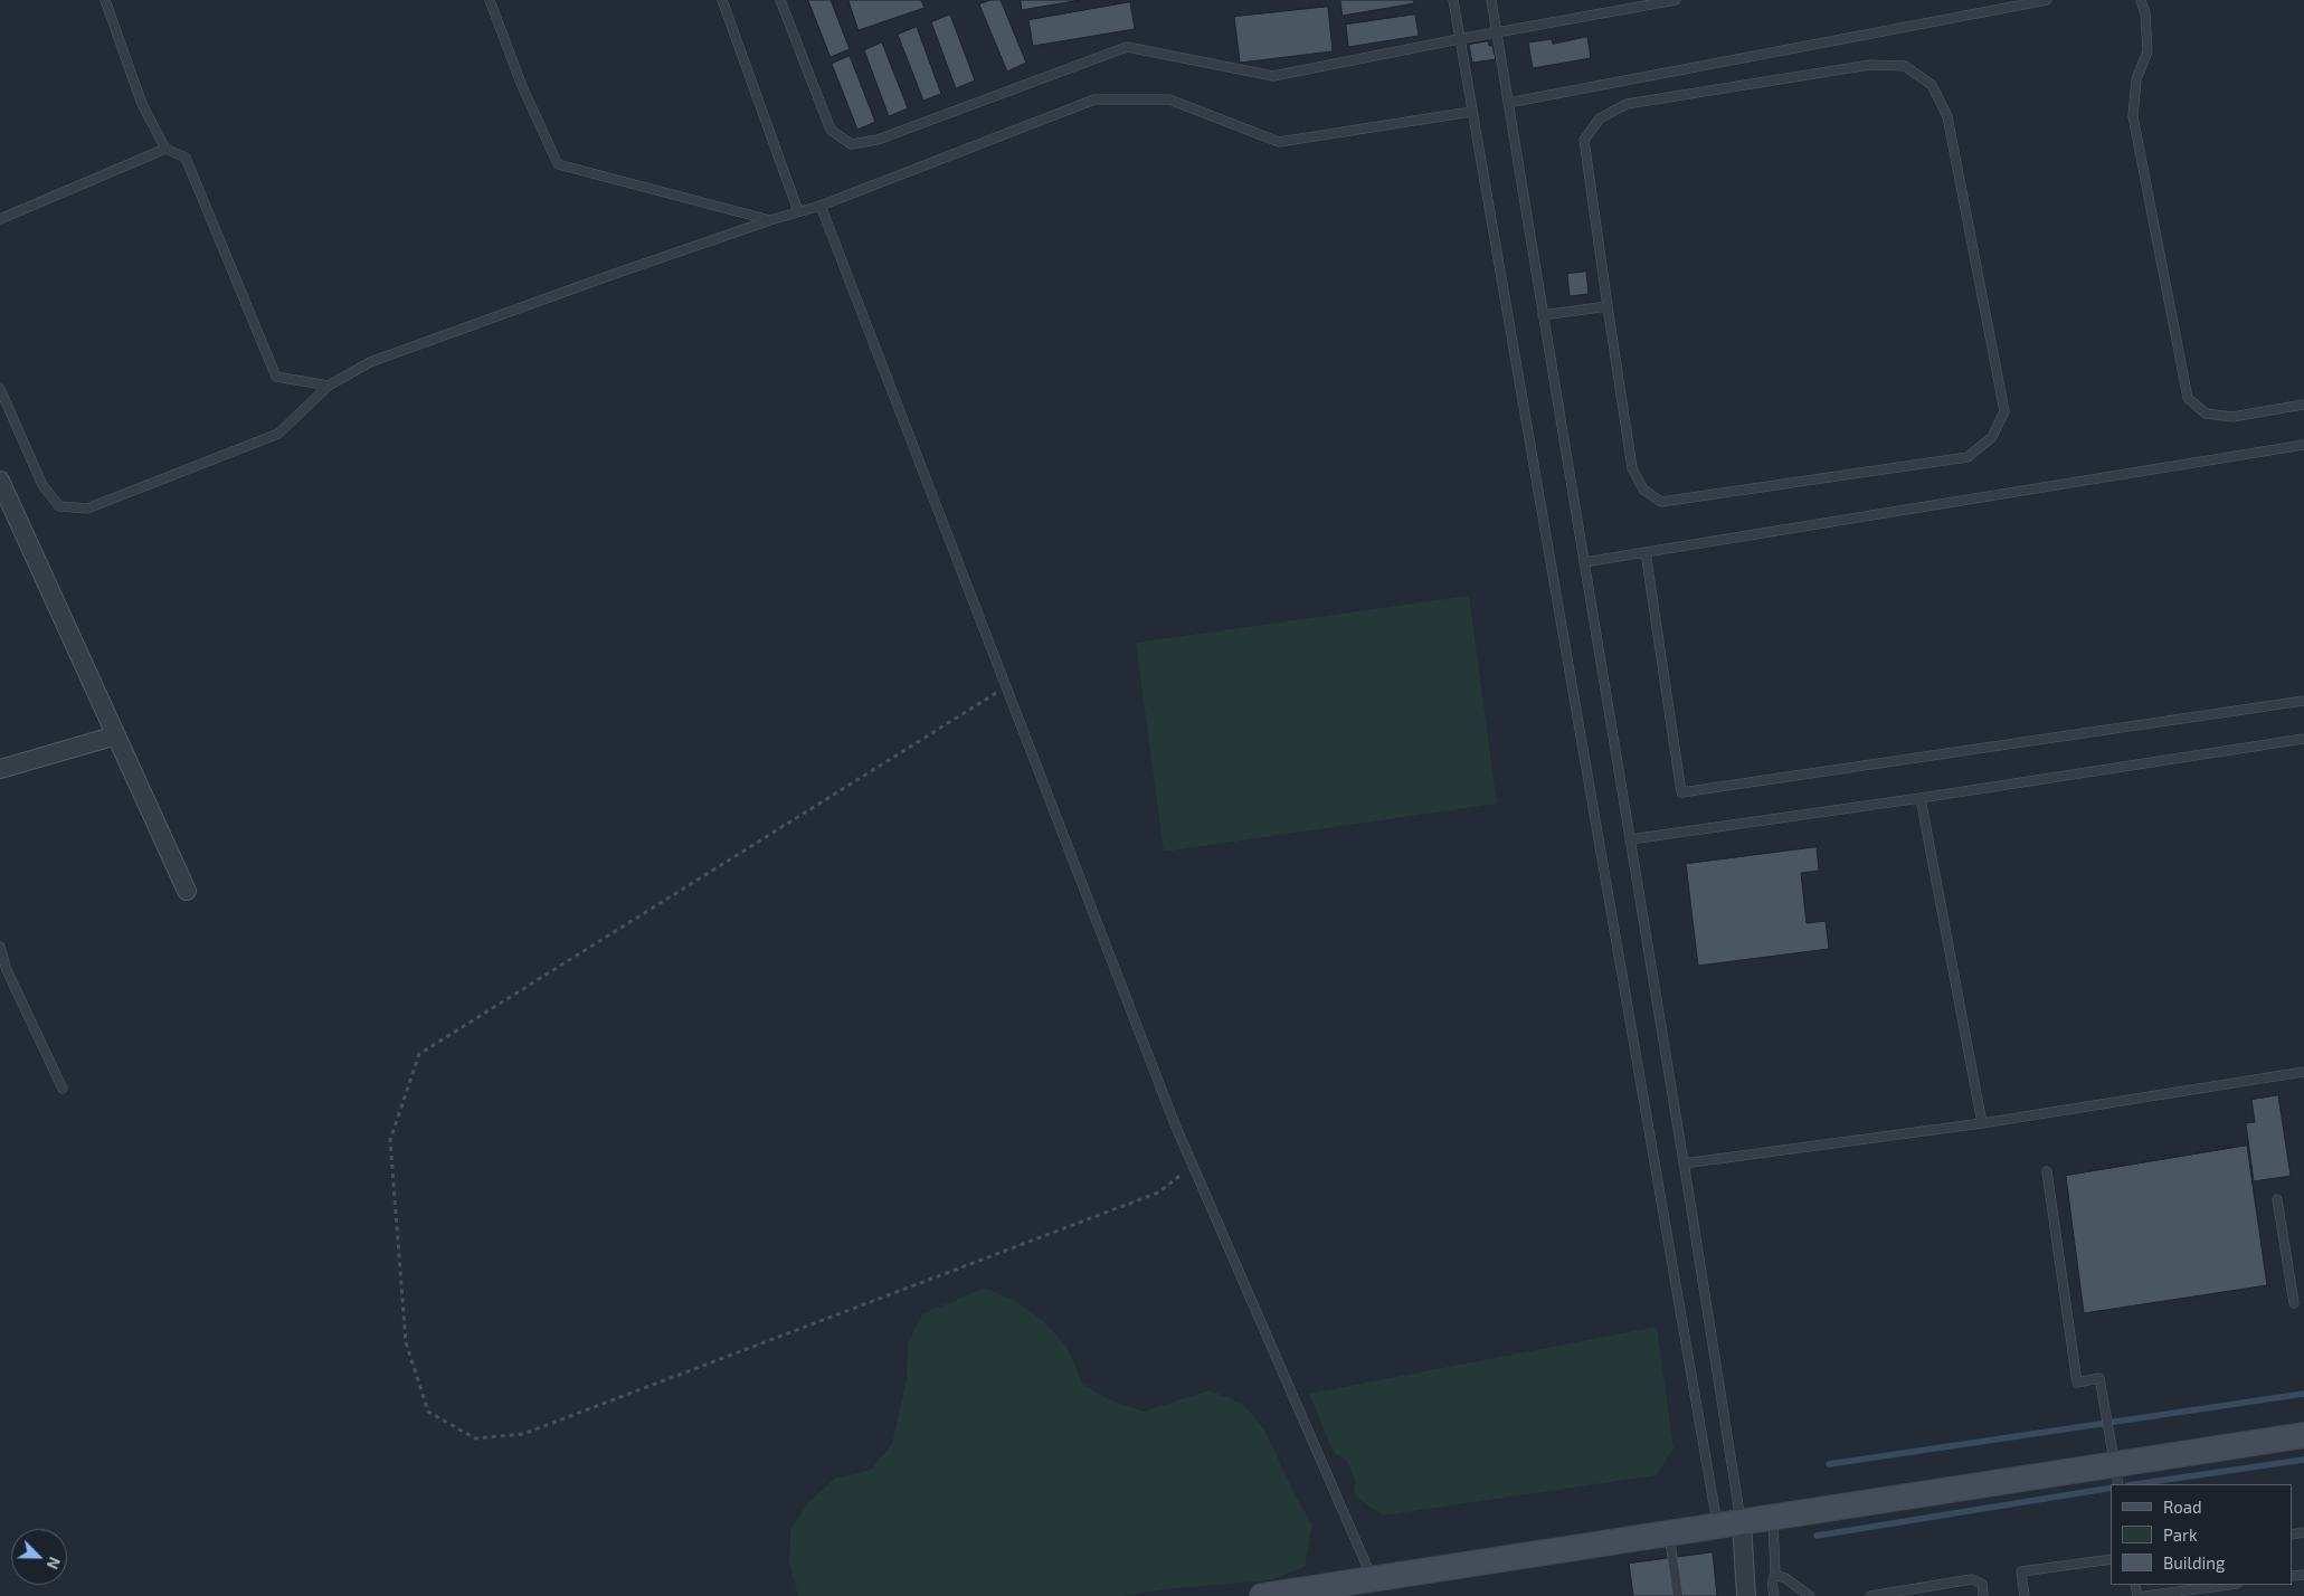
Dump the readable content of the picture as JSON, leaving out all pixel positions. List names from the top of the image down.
{
  "legend": ["Road", "Park", "Building"],
  "north": "bottom right"
}
